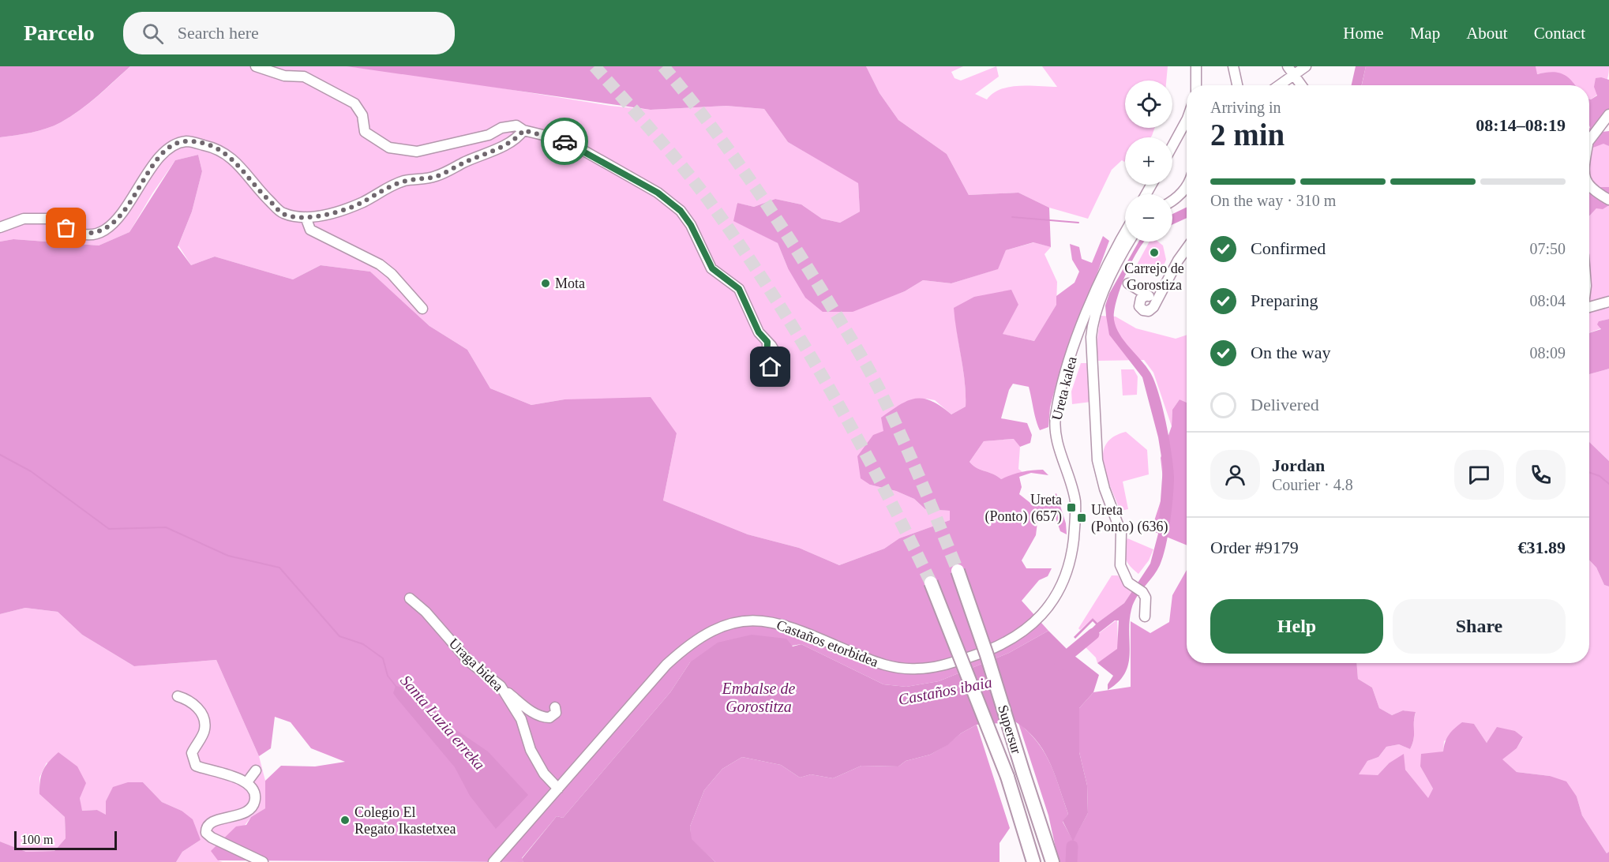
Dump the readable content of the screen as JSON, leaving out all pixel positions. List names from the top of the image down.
{
  "streets": {
    "highway": ["Supersur"],
    "street": ["Ureta kalea", "Castaños etorbidea", "Uraga bidea"]
  },
  "crossings": [
    ["Ureta kalea", "Castaños etorbidea"],
    ["Castaños etorbidea", "Uraga bidea"]
  ],
  "water": ["Embalse de Gorostitza", "Castaños ibaia", "Santa Luzia erreka"],
  "places": {
    "other": ["Carrejo de Gorostiza", "Mota", "Colegio El Regato Ikastetxea"],
    "transit": ["Ureta (Ponto) (657)", "Ureta (Ponto) (636)"]
  },
  "scale_bar": "100 m",
  "page": {
    "header": "Parcelo",
    "search": "Search here",
    "nav": [
      "Home",
      "Map",
      "About",
      "Contact"
    ],
    "map_buttons": ["+", "−"],
    "heading": ["2 min", "Arriving in", "08:14–08:19"],
    "panel": [
      "Jordan",
      "Courier · 4.8",
      "Order #9179",
      "€31.89"
    ],
    "bar": "On the way · 310 m",
    "list": [
      ["Confirmed", "07:50"],
      ["Preparing", "08:04"],
      ["On the way", "08:09"],
      "Delivered"
    ],
    "buttons": ["Help", "Share"],
    "scale": "100 m"
  }
}
